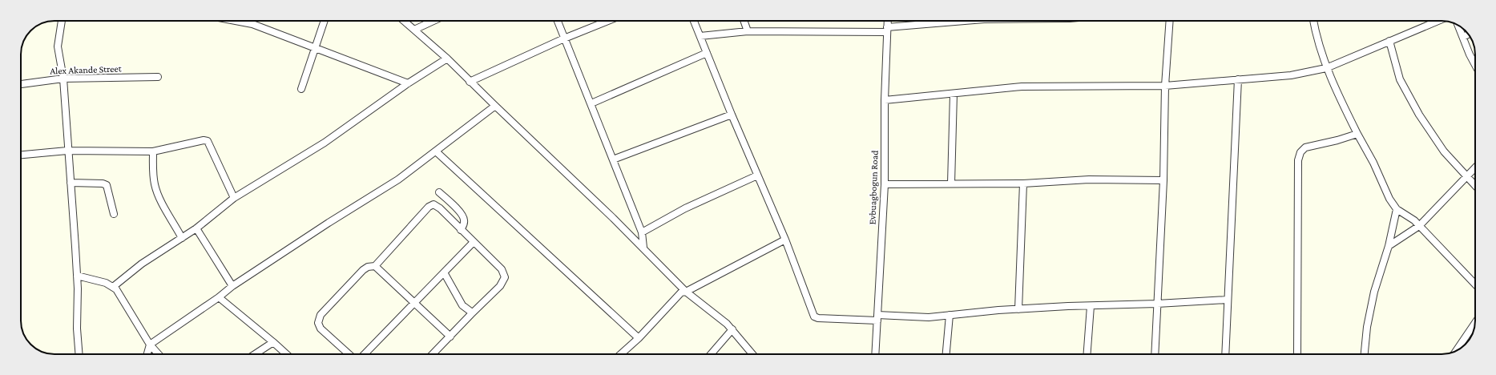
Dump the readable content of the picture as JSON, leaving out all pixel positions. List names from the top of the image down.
{
  "streets": {
    "street": ["Alex Akande Street", "Evbuagbogun Road"]
  }
}
